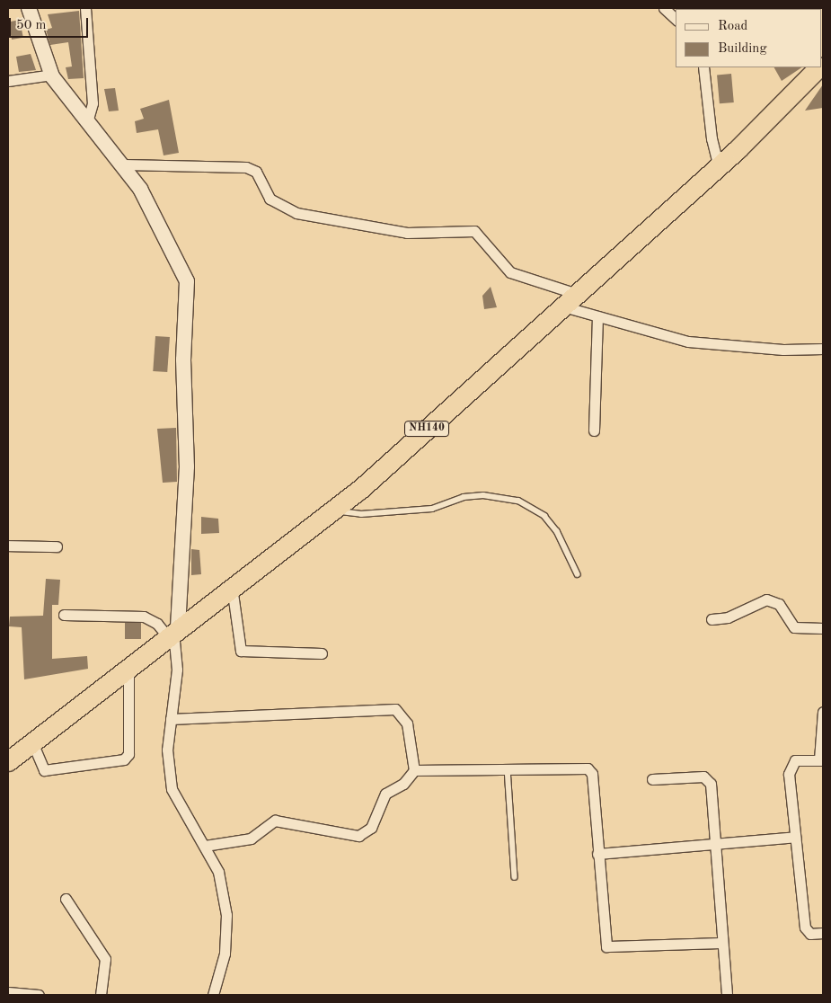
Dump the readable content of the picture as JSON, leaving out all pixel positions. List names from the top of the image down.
{
  "streets": {
    "highway": ["NH140"]
  },
  "legend": ["Road", "Building"],
  "scale_bar": "50 m"
}
